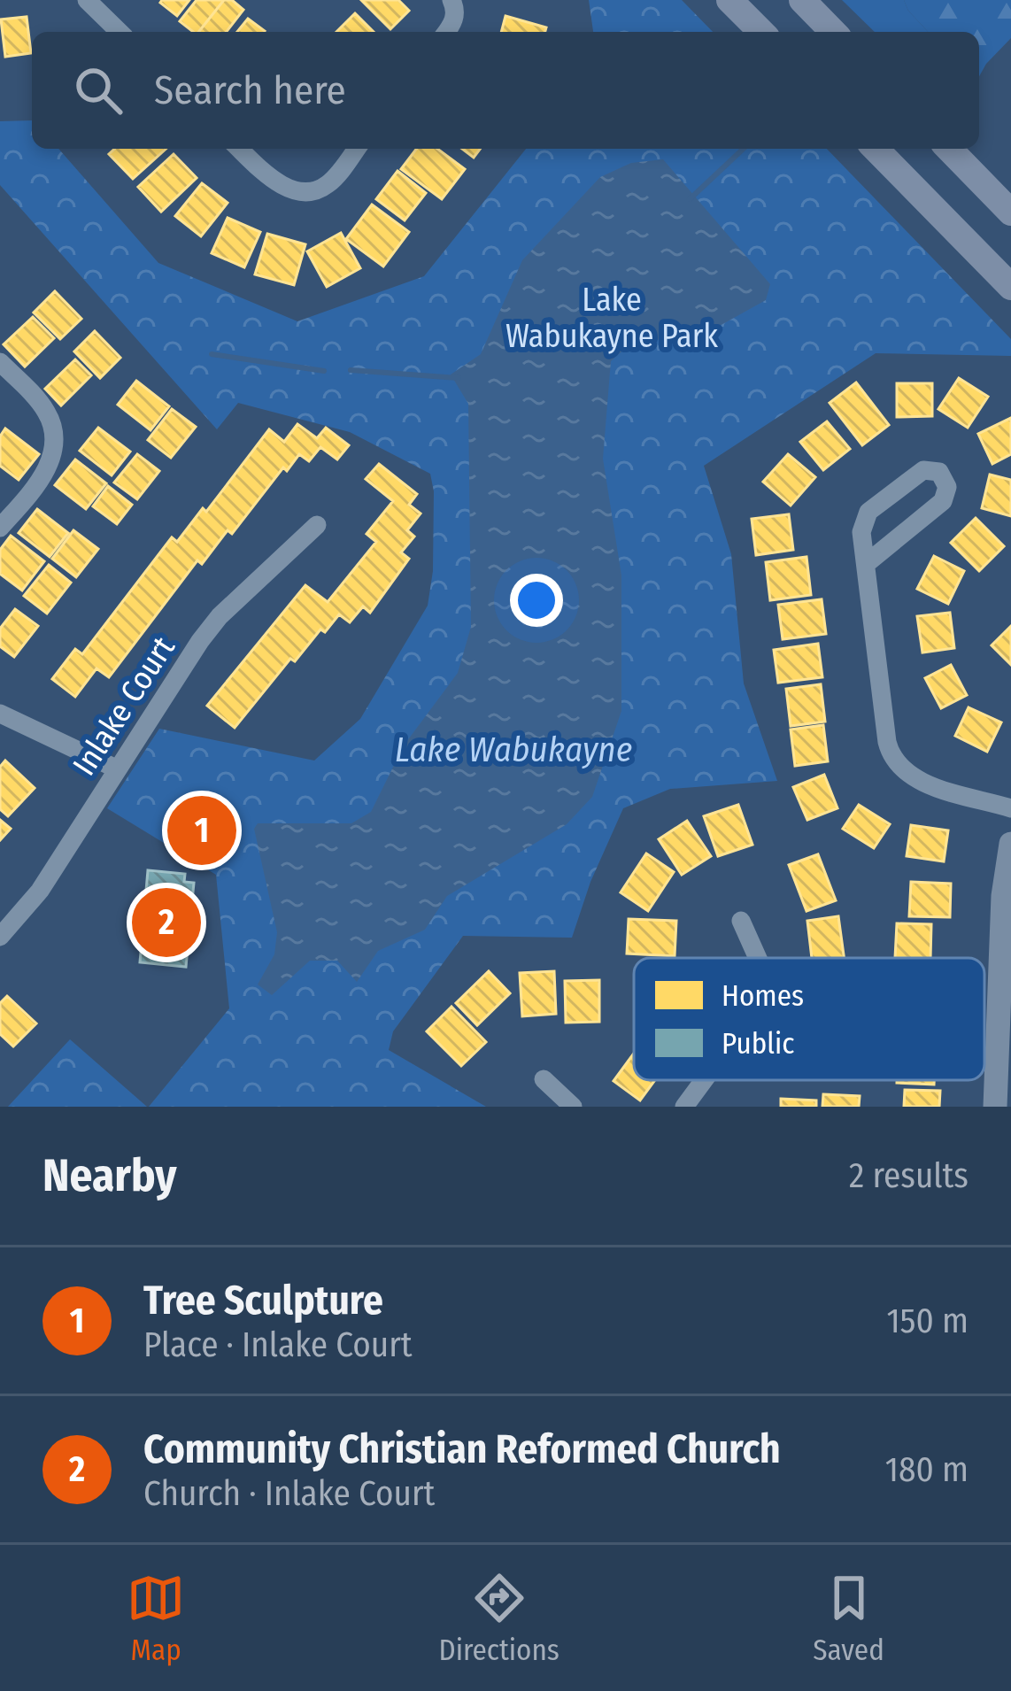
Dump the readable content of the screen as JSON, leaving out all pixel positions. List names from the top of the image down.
{
  "streets": {
    "street": ["Inlake Court"]
  },
  "water": ["Lake Wabukayne"],
  "parks": ["Lake Wabukayne Park"],
  "legend": ["Homes", "Public"],
  "page": {
    "search": "Search here",
    "pins": ["1", "2"],
    "heading": ["Nearby", "2 results"],
    "list": [
      {
        "mark": "1",
        "name": "Tree Sculpture",
        "note": "Place · Inlake Court",
        "value": "150 m"
      },
      {
        "mark": "2",
        "name": "Community Christian Reformed Church",
        "note": "Church · Inlake Court",
        "value": "180 m"
      }
    ],
    "nav": ["Map", "Directions", "Saved"]
  }
}
